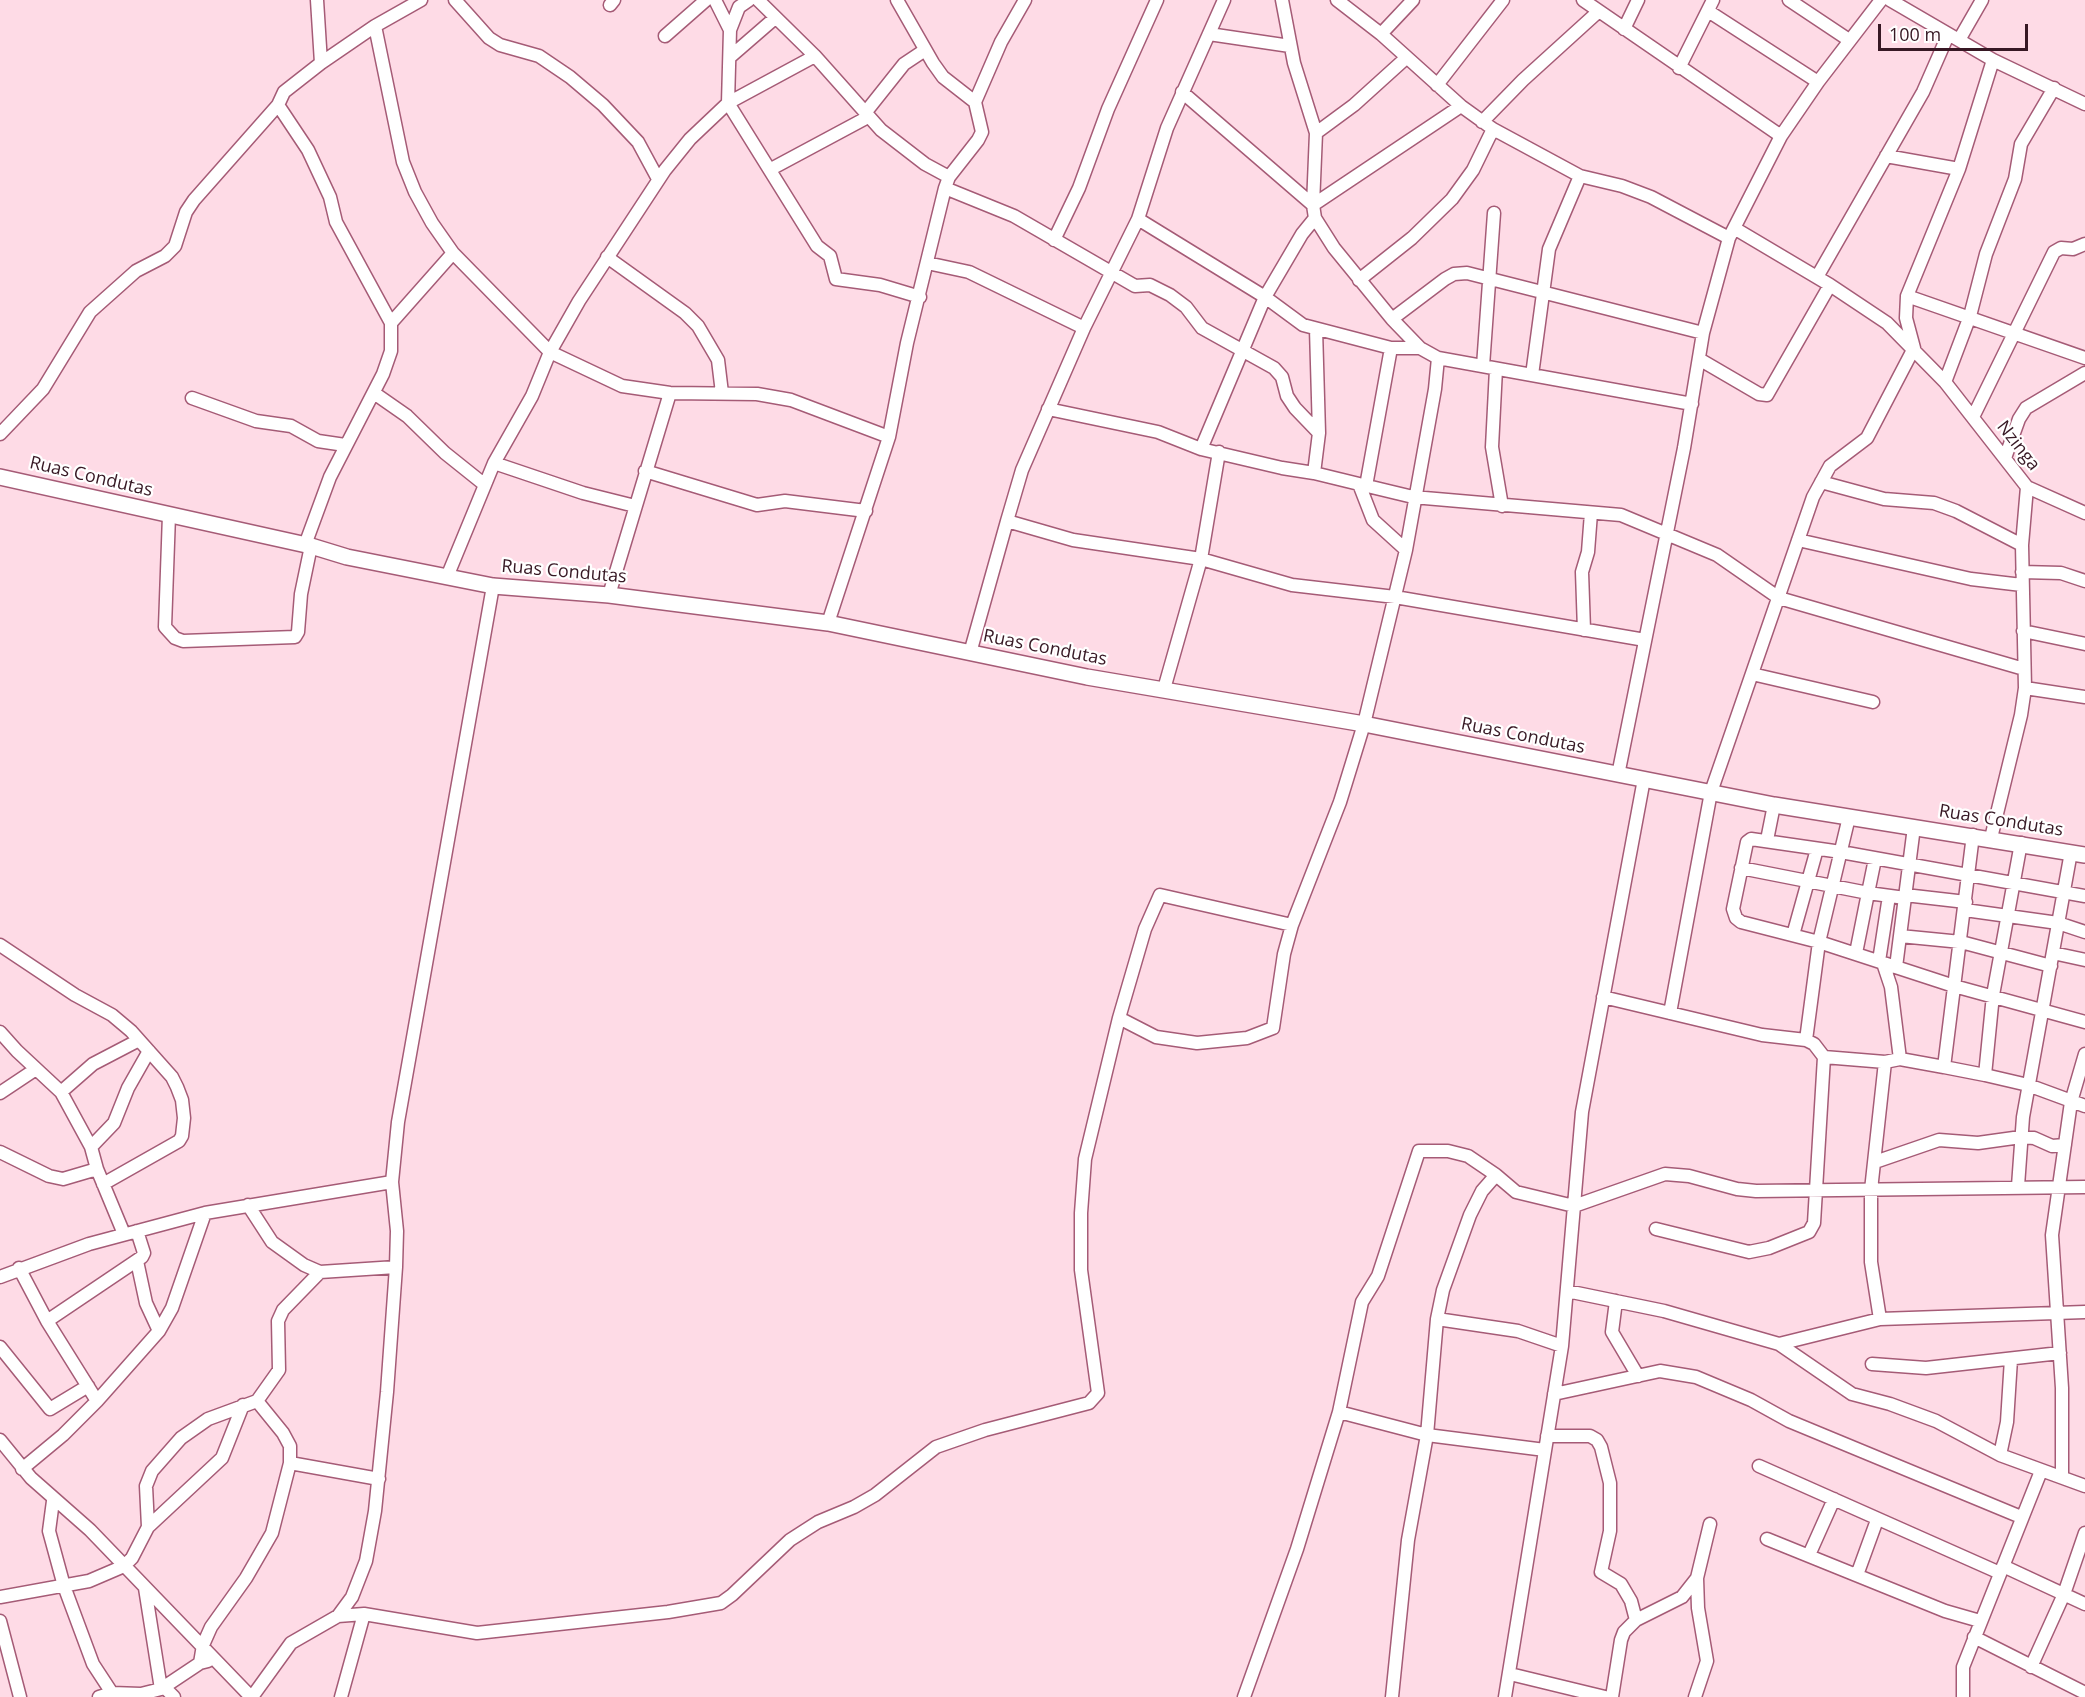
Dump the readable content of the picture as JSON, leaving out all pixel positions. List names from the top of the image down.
{
  "streets": {
    "street": ["Nzinga", "Ruas Condutas"]
  },
  "crossings": [
    ["Nzinga", "Ruas Condutas"]
  ],
  "scale_bar": "100 m"
}
